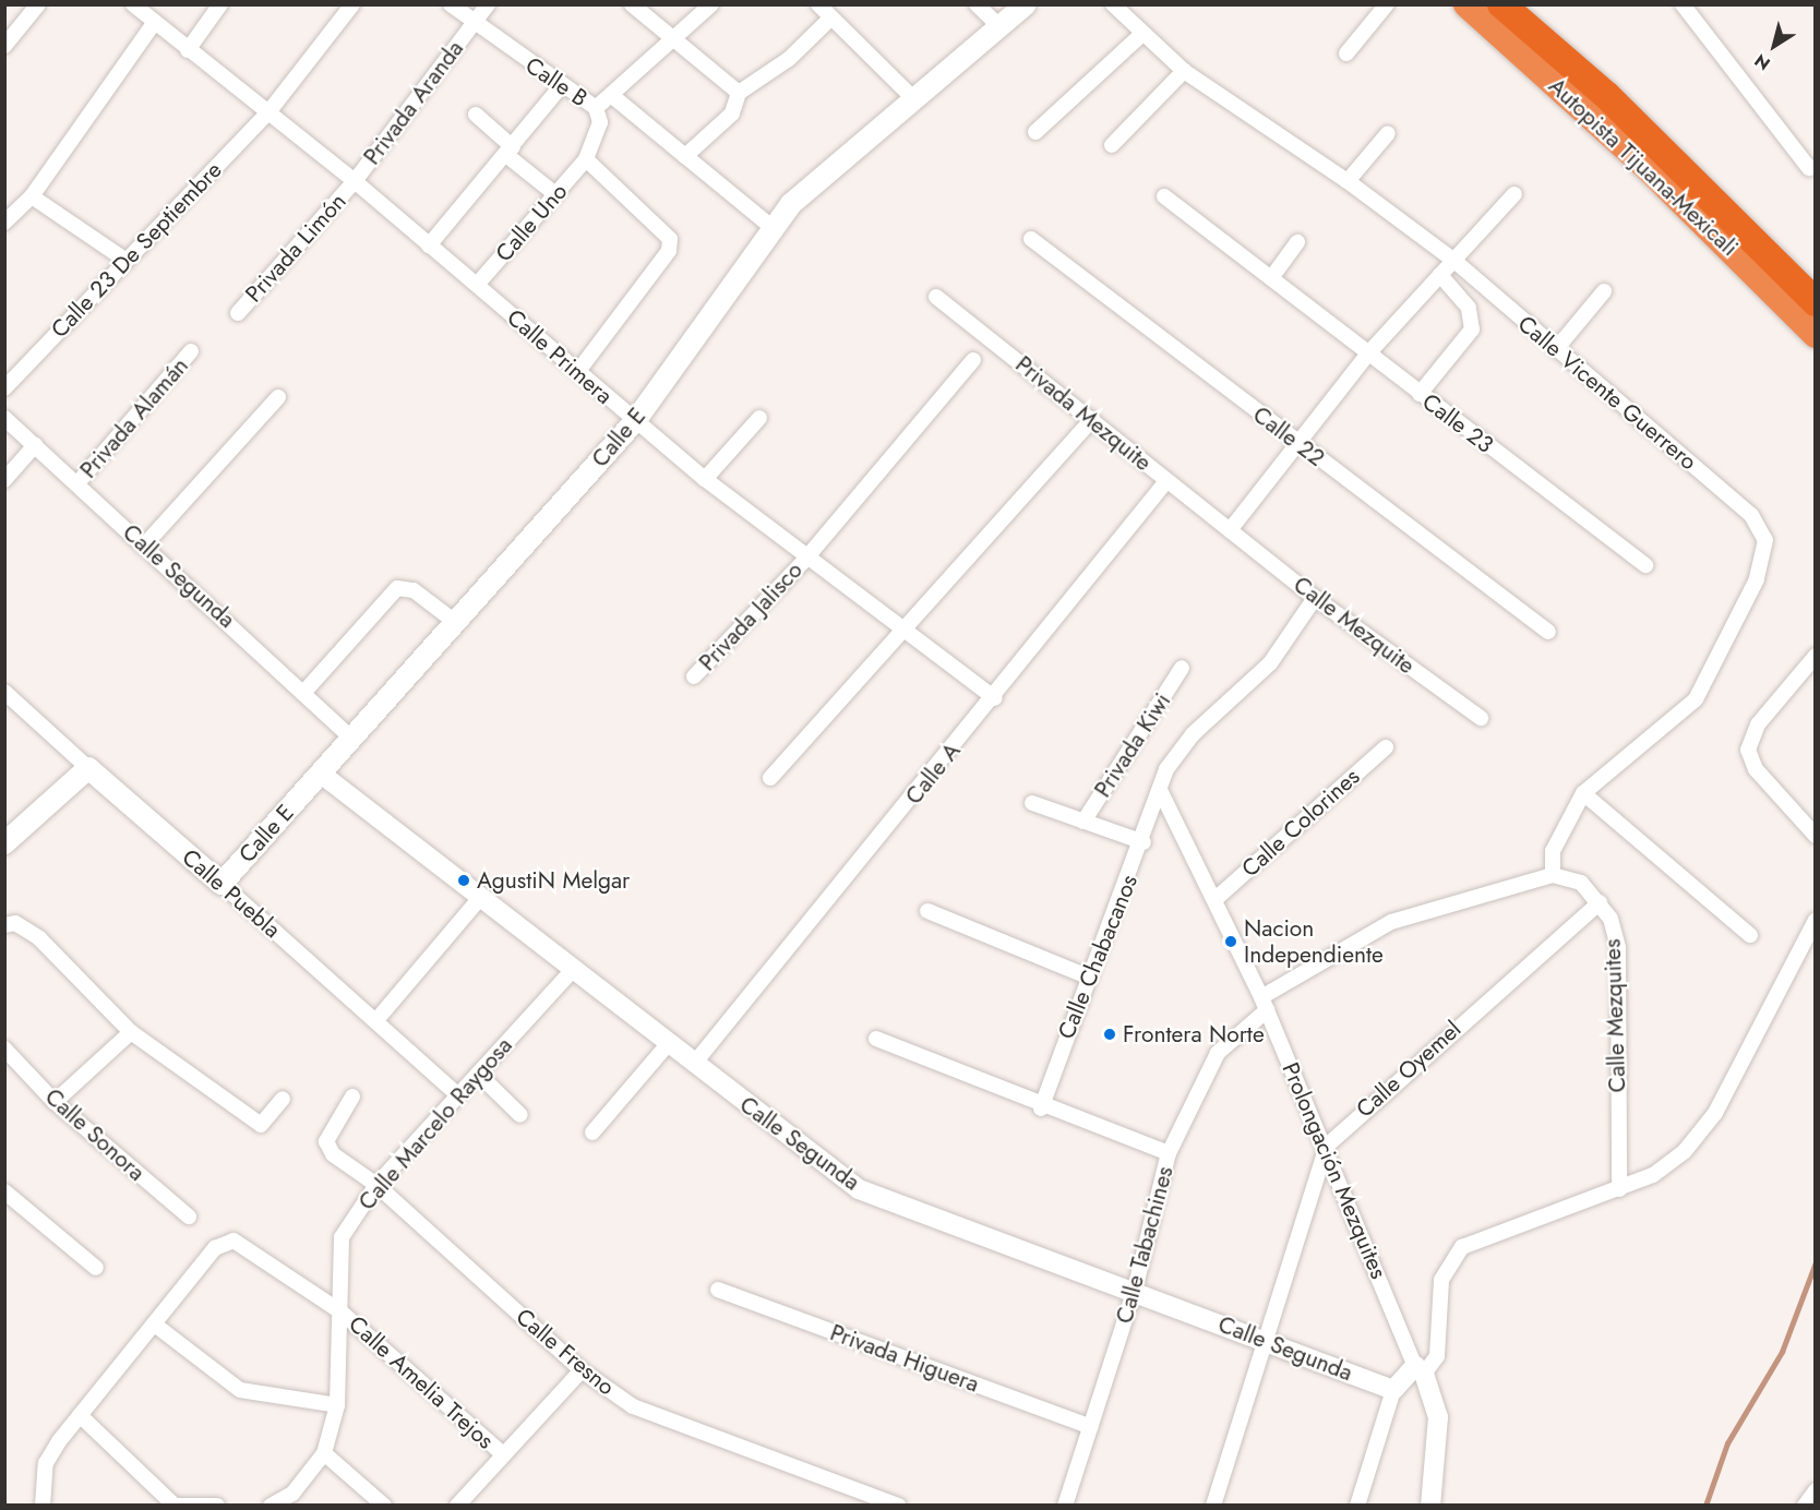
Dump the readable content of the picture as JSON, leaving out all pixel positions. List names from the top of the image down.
{
  "streets": {
    "highway": ["Autopista Tijuana-Mexicali"],
    "main road": ["Calle E", "Calle Puebla"],
    "street": [
      "Calle B",
      "Privada Aranda",
      "Calle Uno",
      "Privada Limón",
      "Calle 23 De Septiembre",
      "Calle Primera",
      "Calle Vicente Guerrero",
      "Privada Mezquite",
      "Privada Alamán",
      "Calle 23",
      "Calle 22",
      "Calle Segunda",
      "Privada Jalisco",
      "Calle Mezquite",
      "Privada Kiwi",
      "Calle A",
      "Calle Colorines",
      "Calle Chabacanos",
      "Calle Mezquites",
      "Calle Oyemel",
      "Calle Marcelo Raygosa",
      "Calle Sonora",
      "Prolongación Mezquites",
      "Calle Tabachines",
      "Calle Fresno",
      "Privada Higuera",
      "Calle Amelia Trejos"
    ]
  },
  "crossings": [
    ["Calle B", "Privada Aranda"],
    ["Calle B", "Calle Uno"],
    ["Privada Aranda", "Privada Limón"],
    ["Privada Aranda", "Calle Primera"],
    ["Calle Uno", "Calle Primera"],
    ["Privada Limón", "Calle Primera"],
    ["Calle 23 De Septiembre", "Calle Primera"],
    ["Calle Primera", "Calle E"],
    ["Calle Primera", "Privada Jalisco"],
    ["Calle Primera", "Calle A"],
    ["Calle Vicente Guerrero", "Calle Mezquites"],
    ["Calle Vicente Guerrero", "Calle Tabachines"],
    ["Privada Mezquite", "Calle Mezquite"],
    ["Privada Mezquite", "Calle A"],
    ["Privada Alamán", "Calle Segunda"],
    ["Calle E", "Calle Segunda"],
    ["Calle E", "Calle Puebla"],
    ["Calle Segunda", "Calle A"],
    ["Calle Segunda", "Calle Oyemel"],
    ["Calle Segunda", "Calle Marcelo Raygosa"],
    ["Calle Segunda", "Calle Tabachines"],
    ["Calle Mezquite", "Calle Chabacanos"],
    ["Calle Colorines", "Prolongación Mezquites"],
    ["Calle Puebla", "Calle Marcelo Raygosa"],
    ["Calle Chabacanos", "Prolongación Mezquites"],
    ["Calle Mezquites", "Calle Oyemel"],
    ["Calle Mezquites", "Calle Tabachines"],
    ["Calle Oyemel", "Prolongación Mezquites"],
    ["Calle Marcelo Raygosa", "Calle Fresno"],
    ["Calle Marcelo Raygosa", "Calle Amelia Trejos"],
    ["Prolongación Mezquites", "Calle Tabachines"],
    ["Calle Tabachines", "Privada Higuera"]
  ],
  "places": ["AgustiN Melgar", "Nacion Independiente", "Frontera Norte"],
  "north": "bottom left"
}
